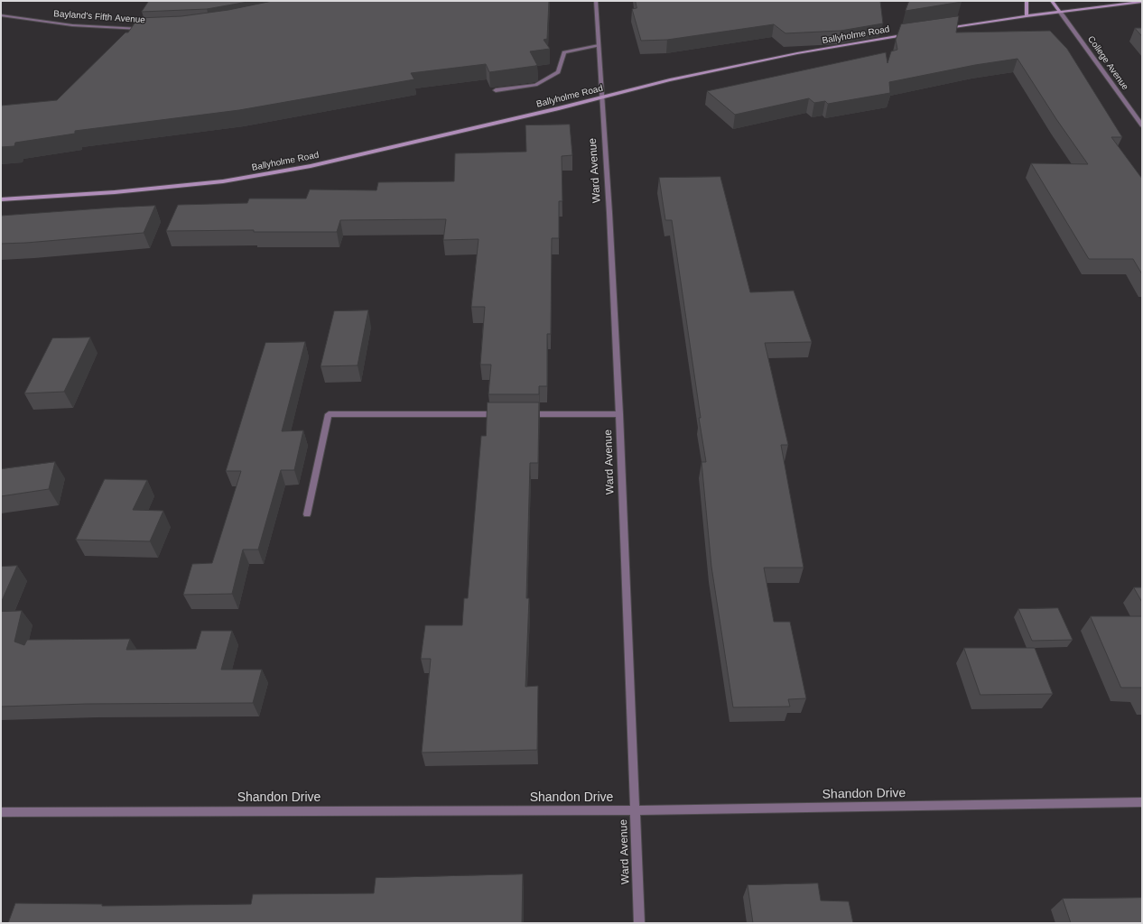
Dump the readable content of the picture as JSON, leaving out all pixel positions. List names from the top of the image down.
{
  "streets": {
    "main road": ["Ballyholme Road"],
    "street": [
      "Bayland's Fifth Avenue",
      "College Avenue",
      "Ward Avenue",
      "Shandon Drive"
    ]
  },
  "crossings": [
    ["Ballyholme Road", "Ward Avenue"],
    ["Ward Avenue", "Shandon Drive"]
  ]
}
